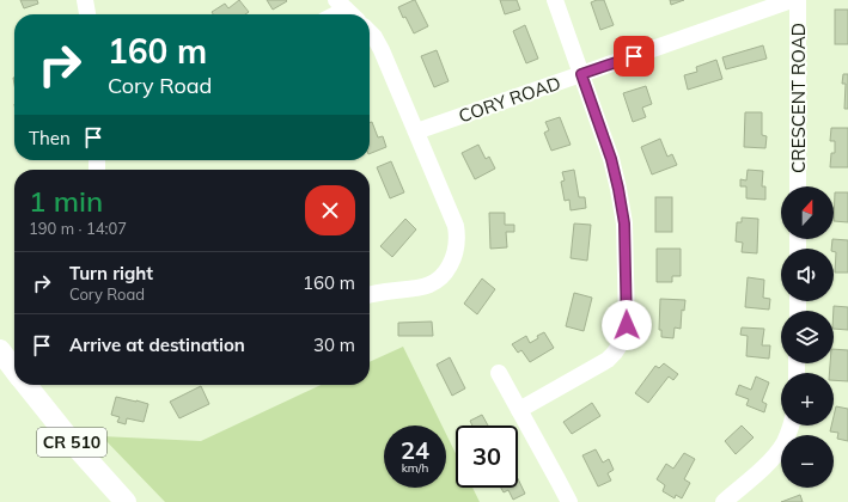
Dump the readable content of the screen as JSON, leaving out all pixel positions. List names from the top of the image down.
{
  "streets": {
    "main road": ["CR 510"],
    "street": ["CRESCENT ROAD", "CORY ROAD"]
  },
  "north": "top",
  "page": {
    "turn": ["160 m", "Cory Road"],
    "then": "Then",
    "heading": ["1 min", "190 m · 14:07"],
    "map_buttons": ["+", "−"],
    "list": [
      {
        "name": "Turn right",
        "note": "Cory Road",
        "value": "160 m"
      },
      {
        "name": "Arrive at destination",
        "value": "30 m"
      }
    ],
    "speed": "24 km/h",
    "limit": "30"
  }
}
